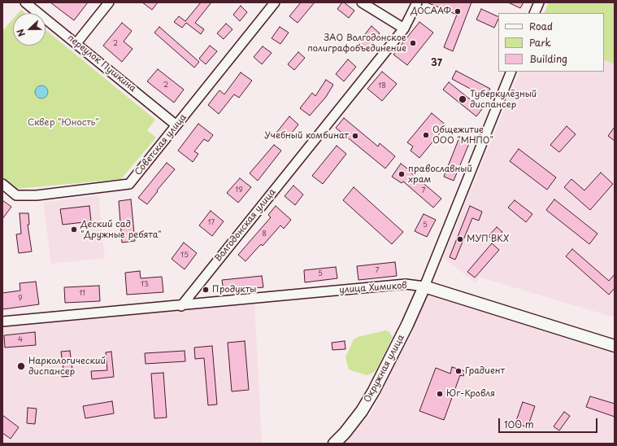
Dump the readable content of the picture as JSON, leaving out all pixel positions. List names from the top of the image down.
{
  "streets": {
    "main road": ["улица Химиков", "Окружная улица"],
    "street": ["переулок Пушкина", "Советская улица", "Волгодонская улица"]
  },
  "crossings": [
    ["переулок Пушкина", "Советская улица"],
    ["Волгодонская улица", "улица Химиков"],
    ["улица Химиков", "Окружная улица"]
  ],
  "districts": ["37"],
  "parks": ["Сквер \"Юность\""],
  "places": [
    "ДОСААФ",
    "ЗАО Волгодонское полиграфобъединение",
    "Туберкулёзный диспансер",
    "Общежитие ООО \"МНПО\"",
    "Учебный комбинат",
    "православный храм",
    "Деский сад \"Дружные ребята\"",
    "МУП ВКХ",
    "Продукты",
    "Наркологический диспансер",
    "Градиент",
    "Юг-Кровля"
  ],
  "house_numbers": [
    "2",
    "2",
    "18",
    "19",
    "7",
    "17",
    "5",
    "8",
    "15",
    "7",
    "5",
    "13",
    "11",
    "9",
    "4"
  ],
  "legend": ["Road", "Park", "Building"],
  "scale_bar": "100 m",
  "north": "left"
}
